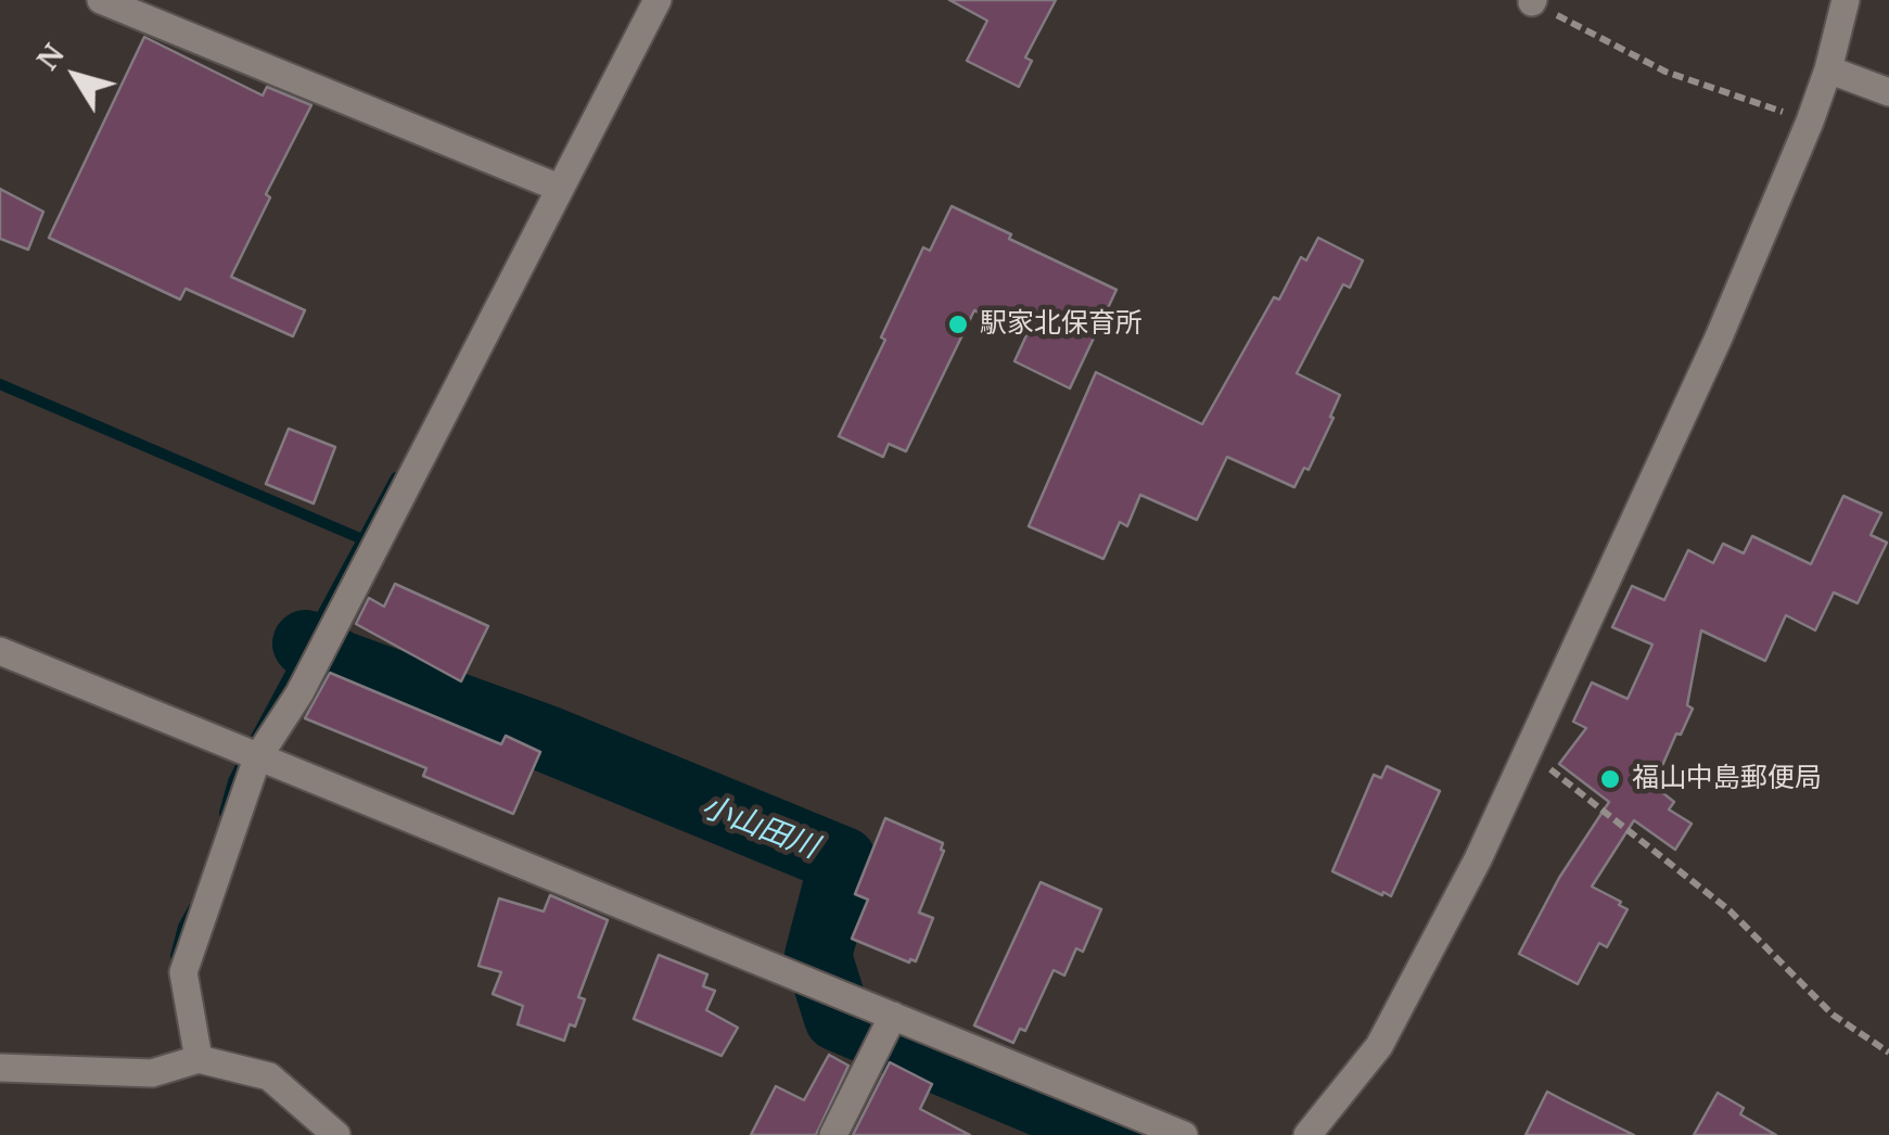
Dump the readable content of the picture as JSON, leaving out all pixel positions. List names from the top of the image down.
{
  "water": ["小山田川"],
  "places": ["駅家北保育所", "福山中島郵便局"],
  "north": "top left"
}
